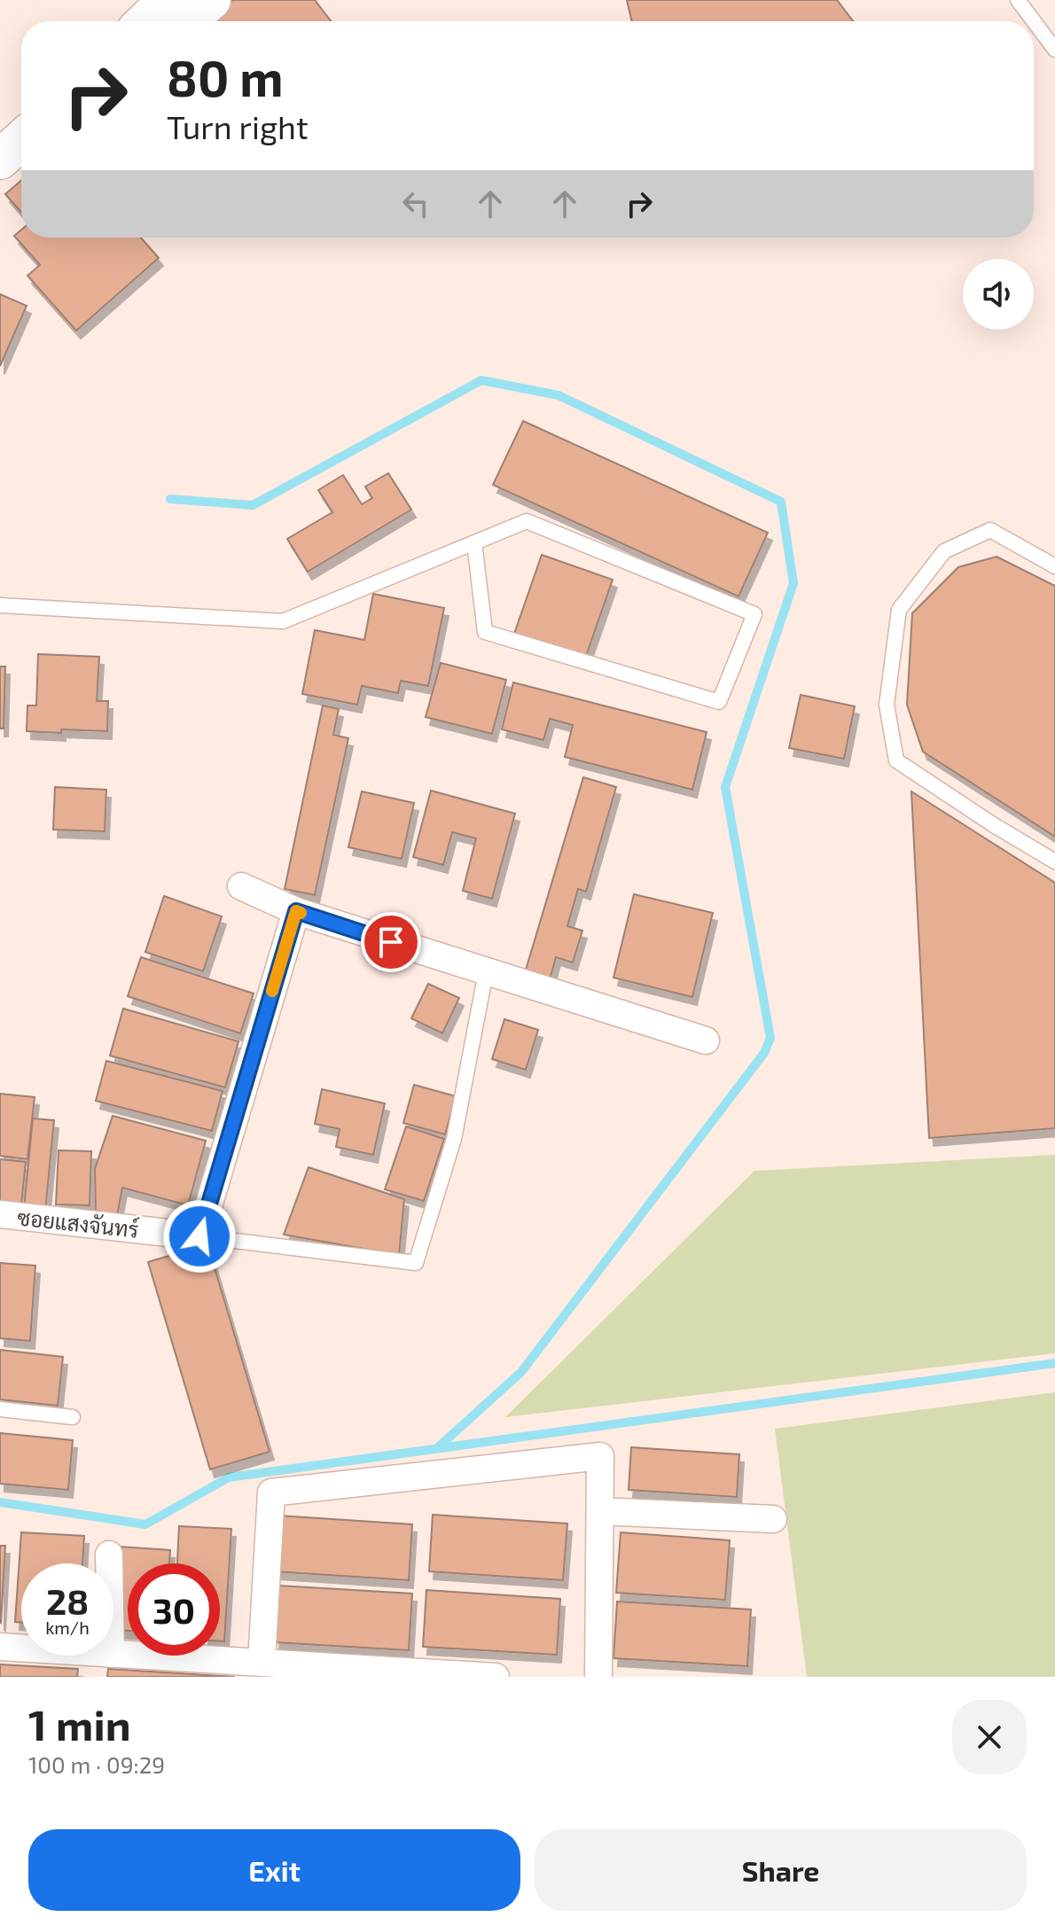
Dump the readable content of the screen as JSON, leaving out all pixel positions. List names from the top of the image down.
{
  "streets": {
    "street": ["ซอยแสงจันทร์"]
  },
  "page": {
    "turn": ["80 m", "Turn right"],
    "speed": "28 km/h",
    "limit": "30",
    "heading": ["1 min", "100 m · 09:29"],
    "buttons": ["Exit", "Share"]
  }
}
